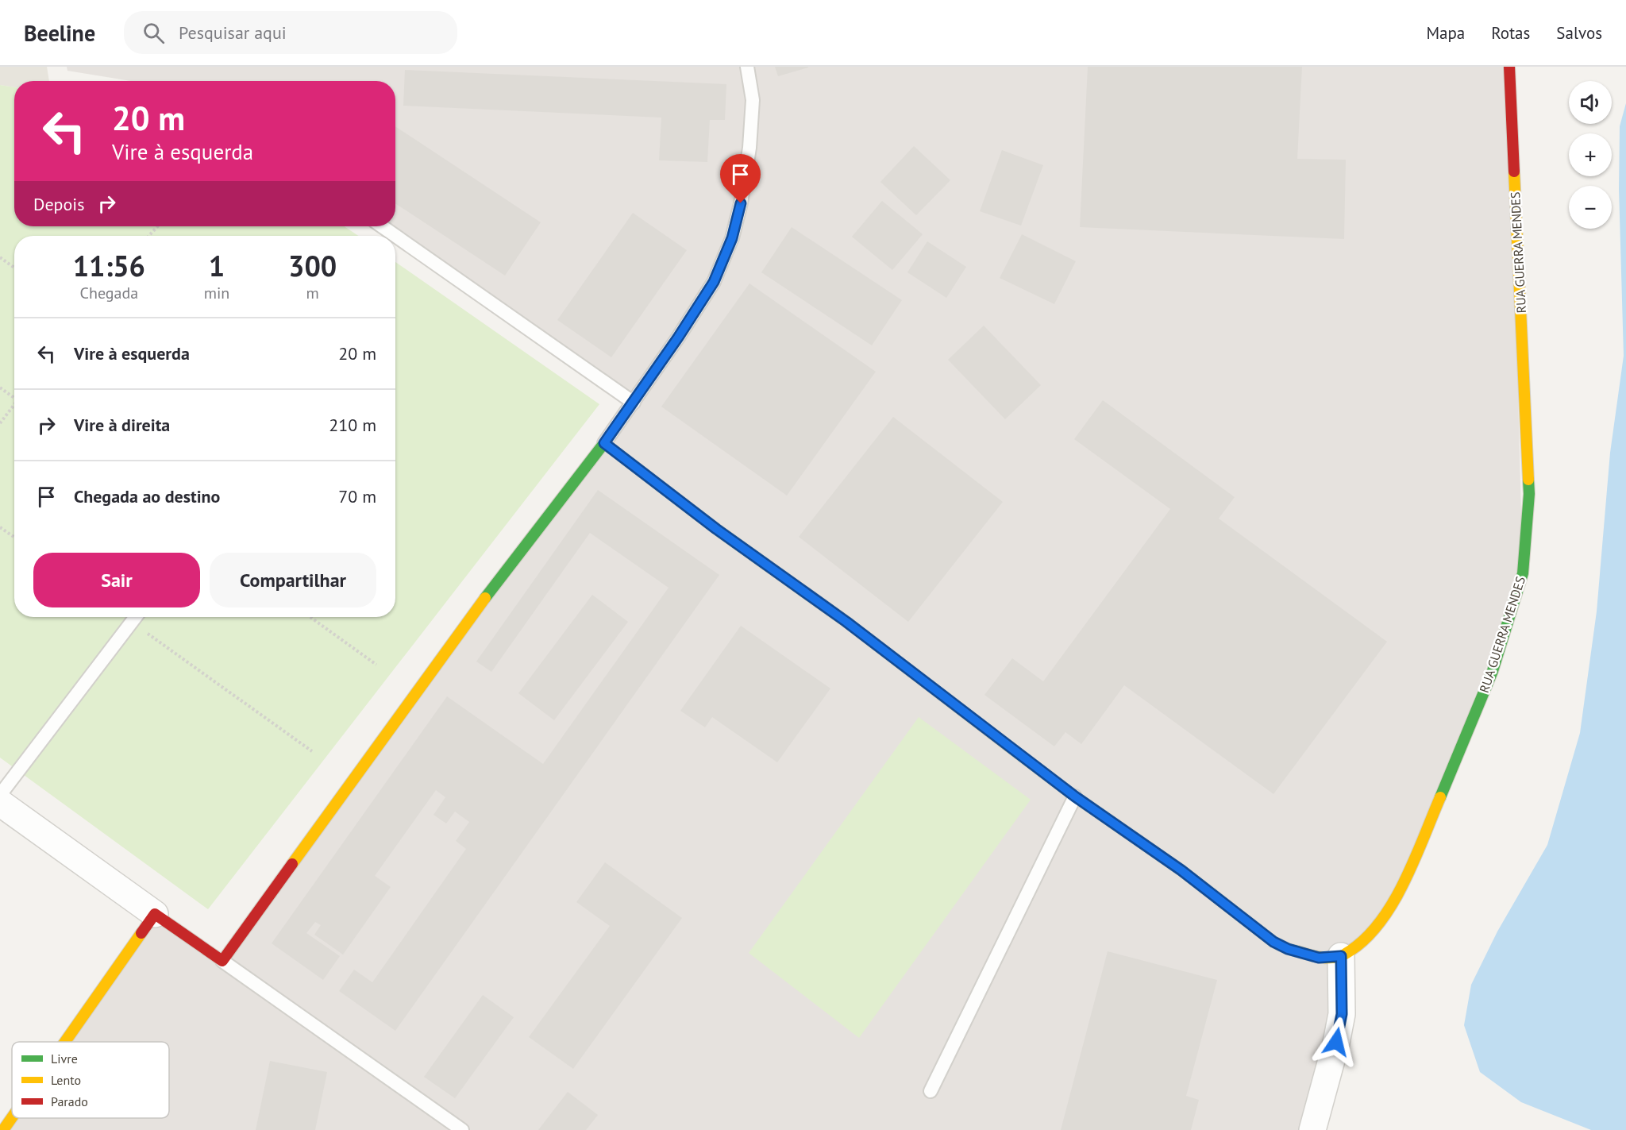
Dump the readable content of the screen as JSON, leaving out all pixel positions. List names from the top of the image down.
{
  "streets": {
    "street": ["RUA GUERRA MENDES"]
  },
  "legend": ["Livre", "Lento", "Parado"],
  "page": {
    "header": "Beeline",
    "search": "Pesquisar aqui",
    "nav": ["Mapa", "Rotas", "Salvos"],
    "map_buttons": ["+", "−"],
    "turn": ["20 m", "Vire à esquerda"],
    "then": "Depois",
    "eta": [
      "11:56",
      "Chegada",
      "1",
      "min",
      "300",
      "m"
    ],
    "list": [
      {
        "name": "Vire à esquerda",
        "value": "20 m"
      },
      {
        "name": "Vire à direita",
        "value": "210 m"
      },
      {
        "name": "Chegada ao destino",
        "value": "70 m"
      }
    ],
    "buttons": ["Sair", "Compartilhar"]
  }
}
